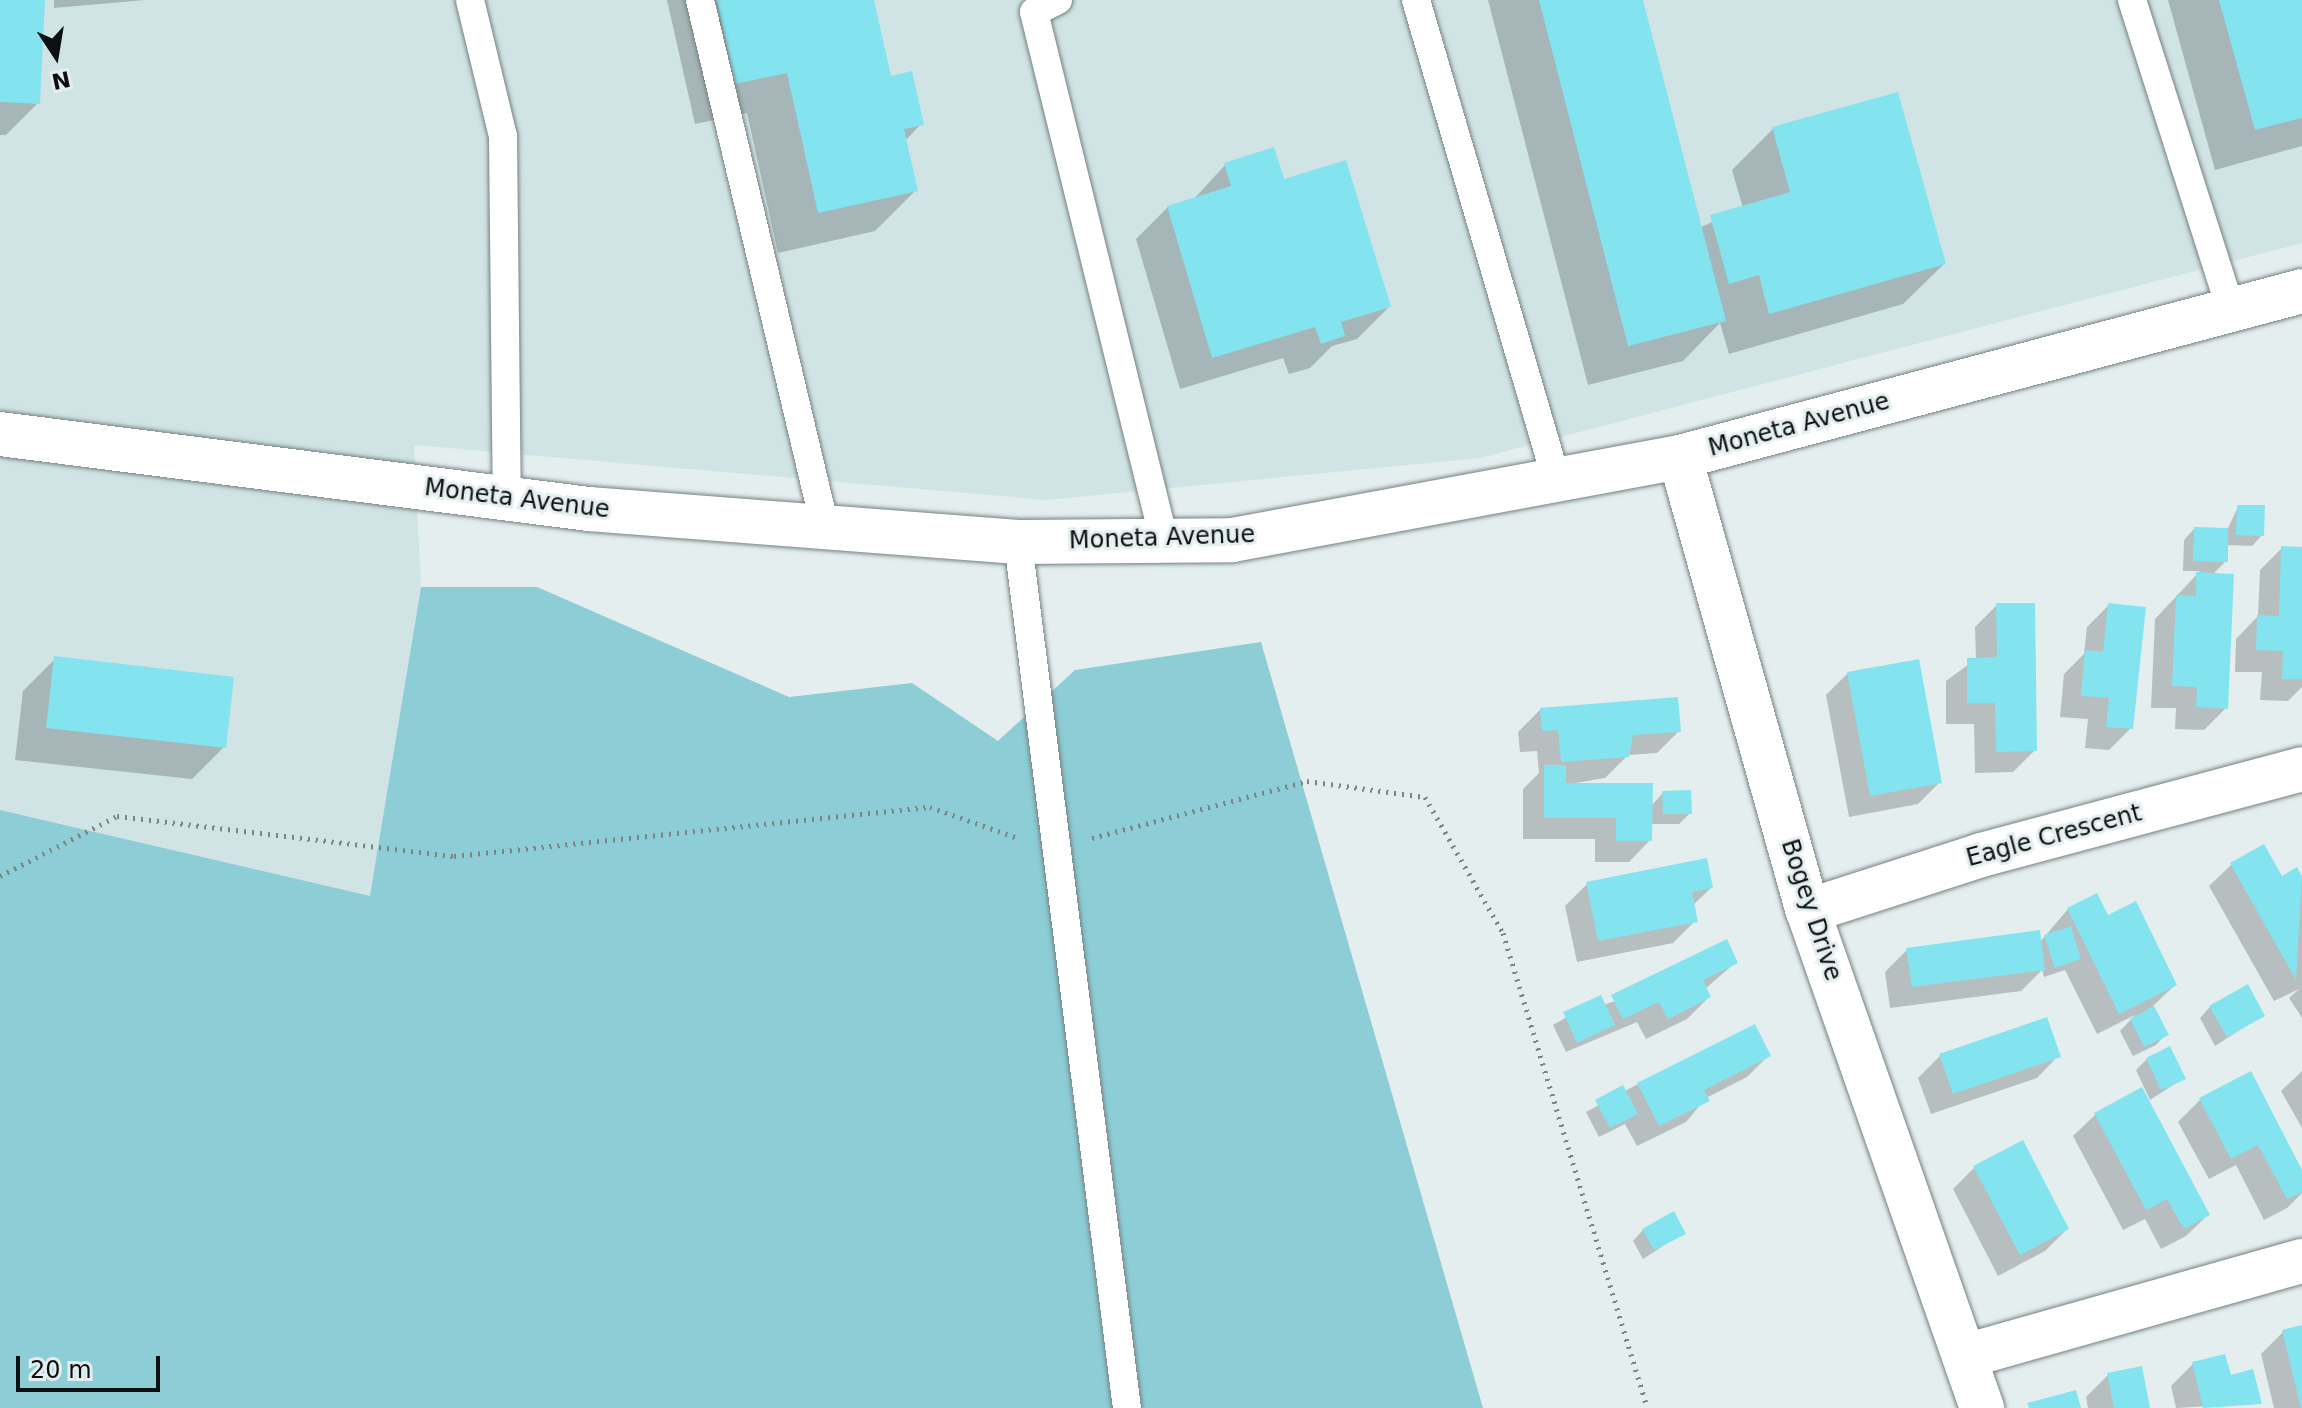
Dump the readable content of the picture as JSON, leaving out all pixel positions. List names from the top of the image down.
{
  "streets": {
    "street": ["Moneta Avenue", "Eagle Crescent", "Bogey Drive"]
  },
  "crossings": [
    ["Moneta Avenue", "Bogey Drive"],
    ["Eagle Crescent", "Bogey Drive"]
  ],
  "scale_bar": "20 m",
  "north": "bottom"
}
